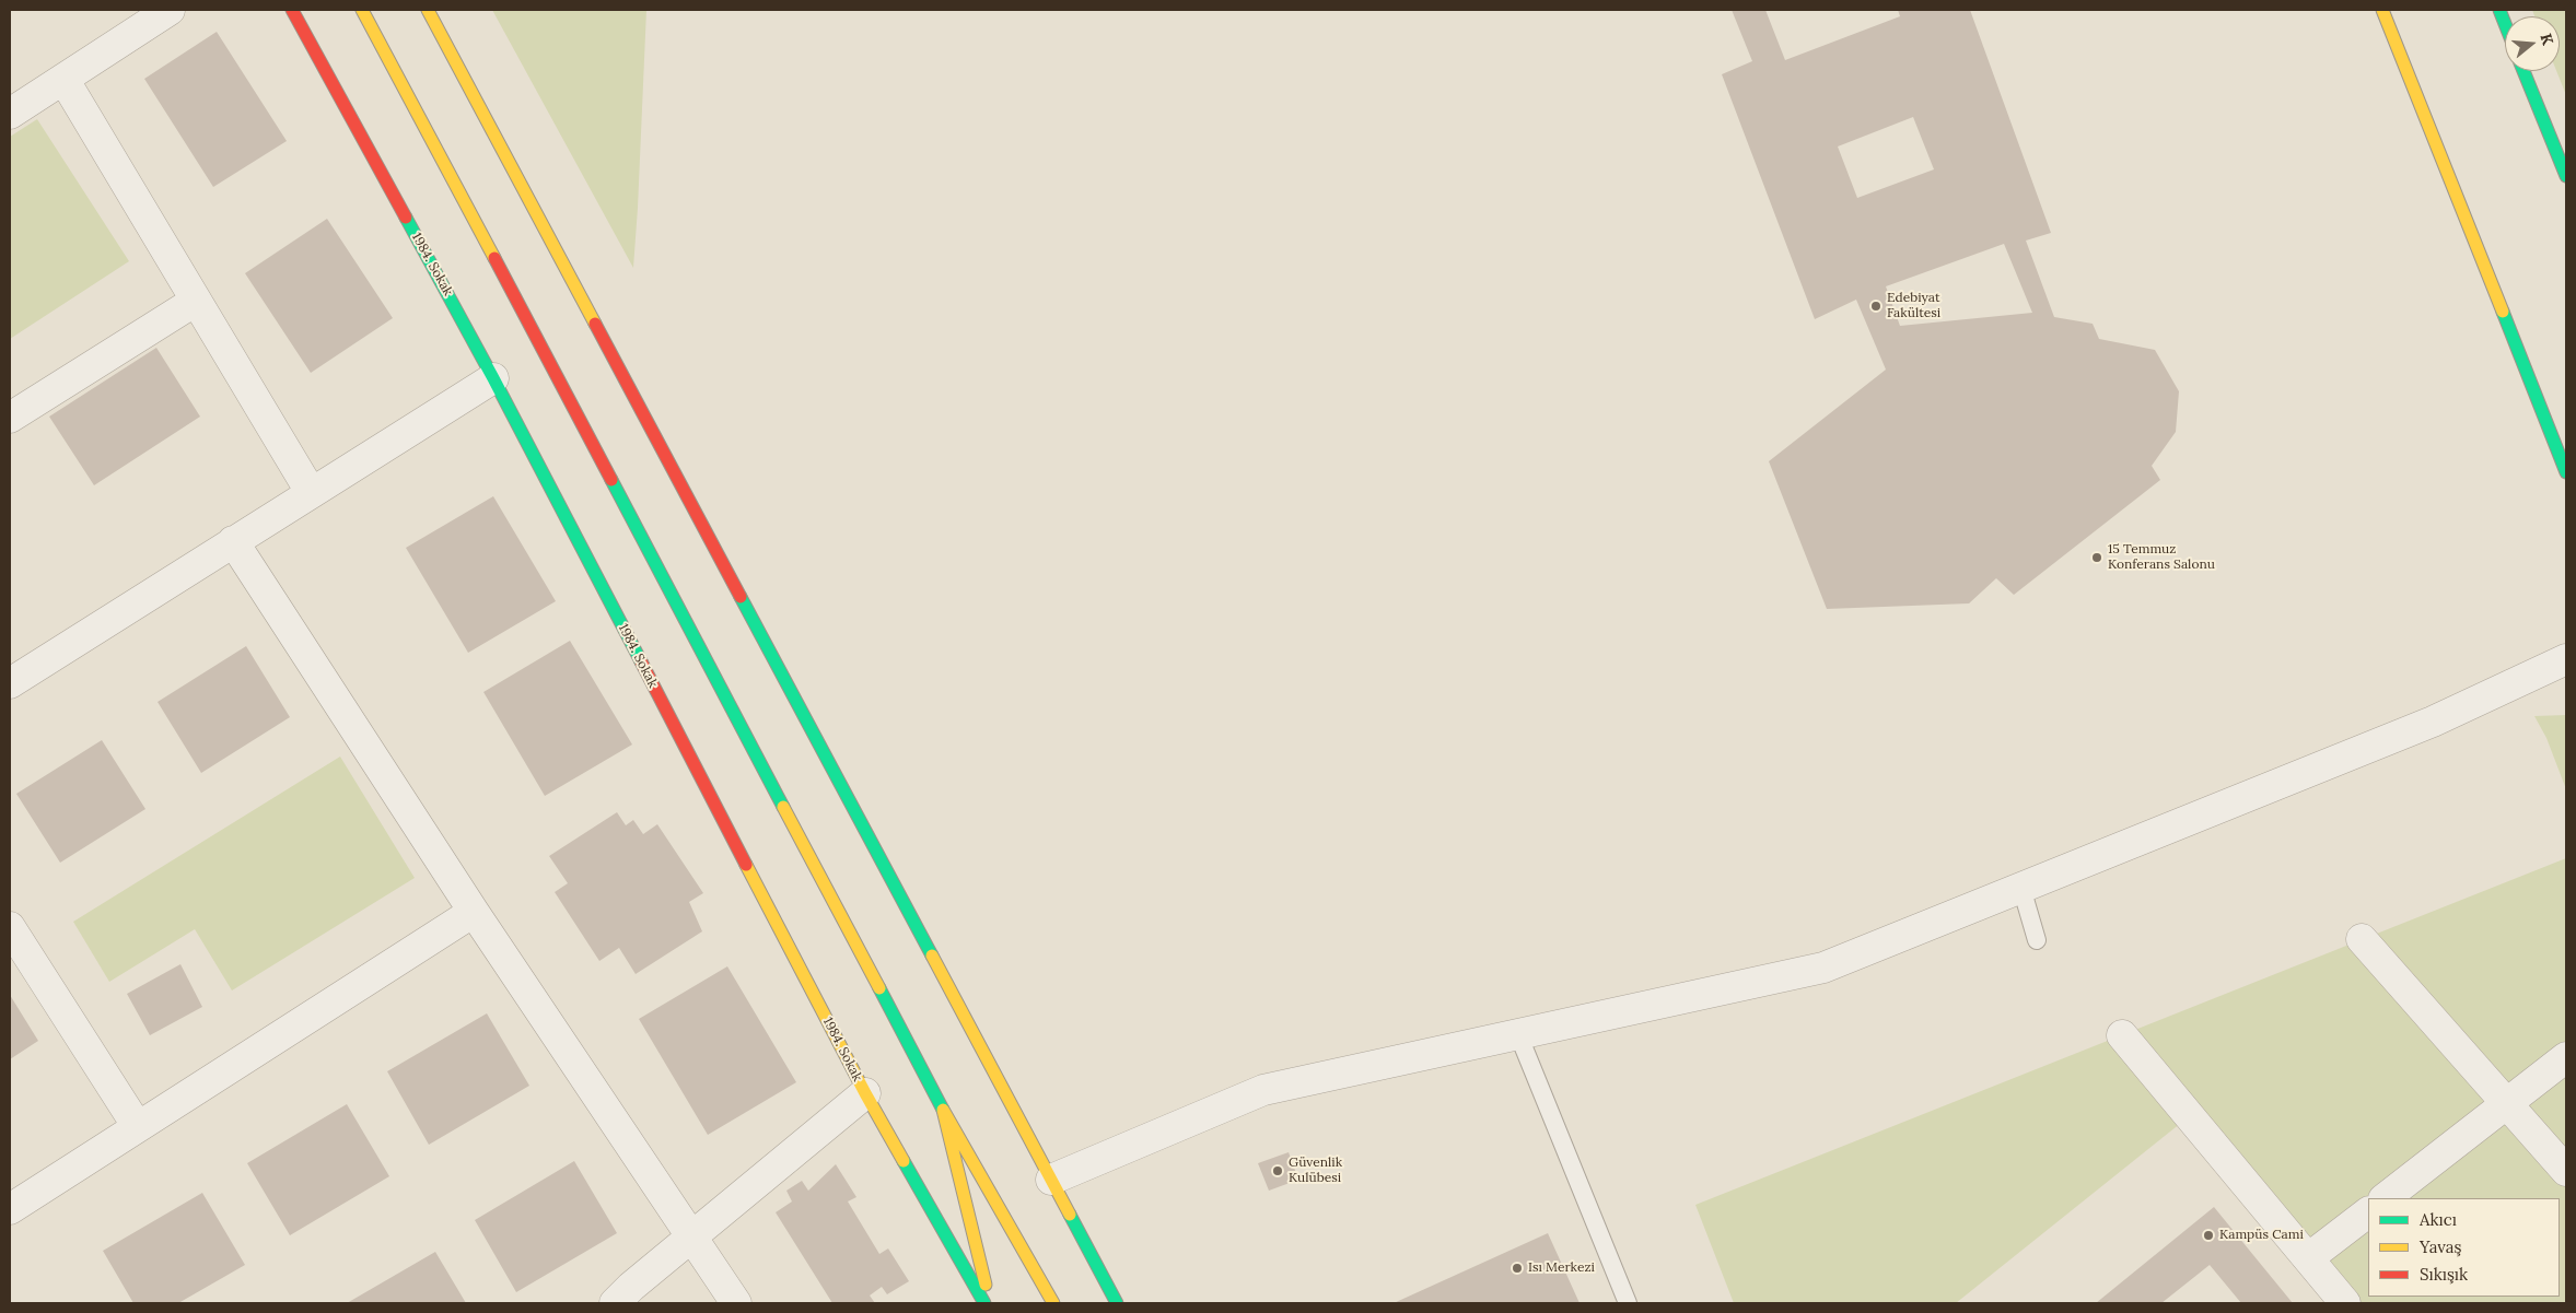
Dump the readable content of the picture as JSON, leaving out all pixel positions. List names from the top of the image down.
{
  "streets": {
    "main road": ["1984. Sokak"]
  },
  "places": [
    "Edebiyat Fakültesi",
    "15 Temmuz Konferans Salonu",
    "Güvenlik Kulübesi",
    "Kampüs Cami",
    "Isı Merkezi"
  ],
  "legend": ["Akıcı", "Yavaş", "Sıkışık"],
  "north": "right"
}
